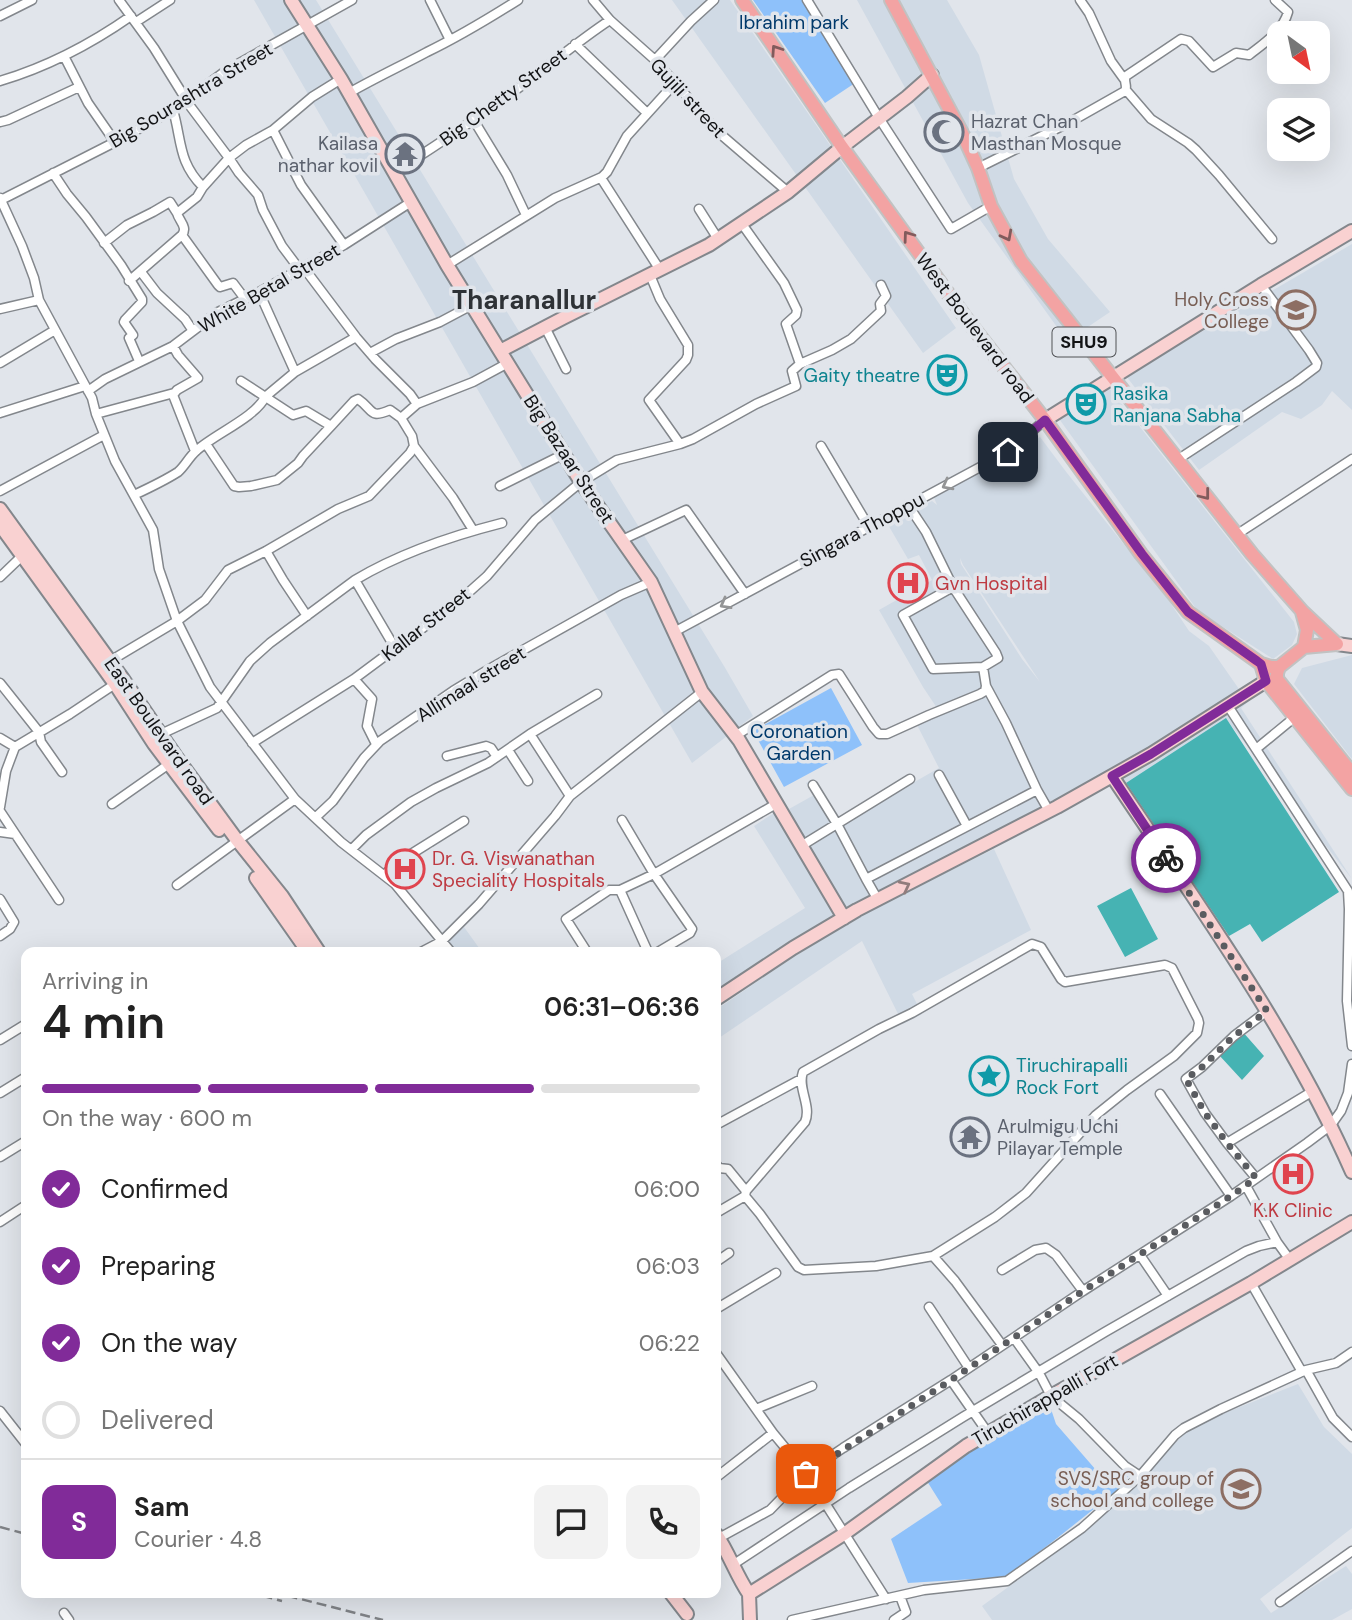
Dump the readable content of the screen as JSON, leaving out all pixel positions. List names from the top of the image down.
{
  "streets": {
    "main road": ["West Boulevard road", "SHU9"],
    "street": [
      "Big Sourashtra Street",
      "Big Chetty Street",
      "Gujili street",
      "White Betal Street",
      "Big Bazaar Street",
      "Singara Thoppu",
      "Kallar Street",
      "Allimaal street",
      "East Boulevard road",
      "Tiruchirappalli Fort"
    ]
  },
  "crossings": [
    ["Big Sourashtra Street", "Big Bazaar Street"],
    ["Big Chetty Street", "Gujili street"],
    ["Big Chetty Street", "Big Bazaar Street"],
    ["White Betal Street", "Big Bazaar Street"],
    ["West Boulevard road", "Singara Thoppu"],
    ["Big Bazaar Street", "Singara Thoppu"],
    ["Big Bazaar Street", "Kallar Street"],
    ["Big Bazaar Street", "Allimaal street"]
  ],
  "one_way": ["Singara Thoppu"],
  "districts": ["Tharanallur"],
  "parks": ["Ibrahim park", "Coronation Garden"],
  "places": {
    "mosque": ["Hazrat Chan Masthan Mosque"],
    "temple": ["Kailasa nathar kovil", "Arulmigu Uchi Pilayar Temple"],
    "school or university": ["Holy Cross College", "SVS/SRC group of school and college"],
    "theatre": ["Gaity theatre", "Rasika Ranjana Sabha"],
    "hospital": ["Gvn Hospital", "Dr. G. Viswanathan Speciality Hospitals", "K.K Clinic"],
    "place": ["Tiruchirapalli Rock Fort"]
  },
  "north": "bottom right",
  "page": {
    "heading": ["4 min", "Arriving in", "06:31–06:36"],
    "panel": ["Sam", "Courier · 4.8"],
    "bar": "On the way · 600 m",
    "list": [
      ["Confirmed", "06:00"],
      ["Preparing", "06:03"],
      ["On the way", "06:22"],
      "Delivered"
    ],
    "round": "S"
  }
}
